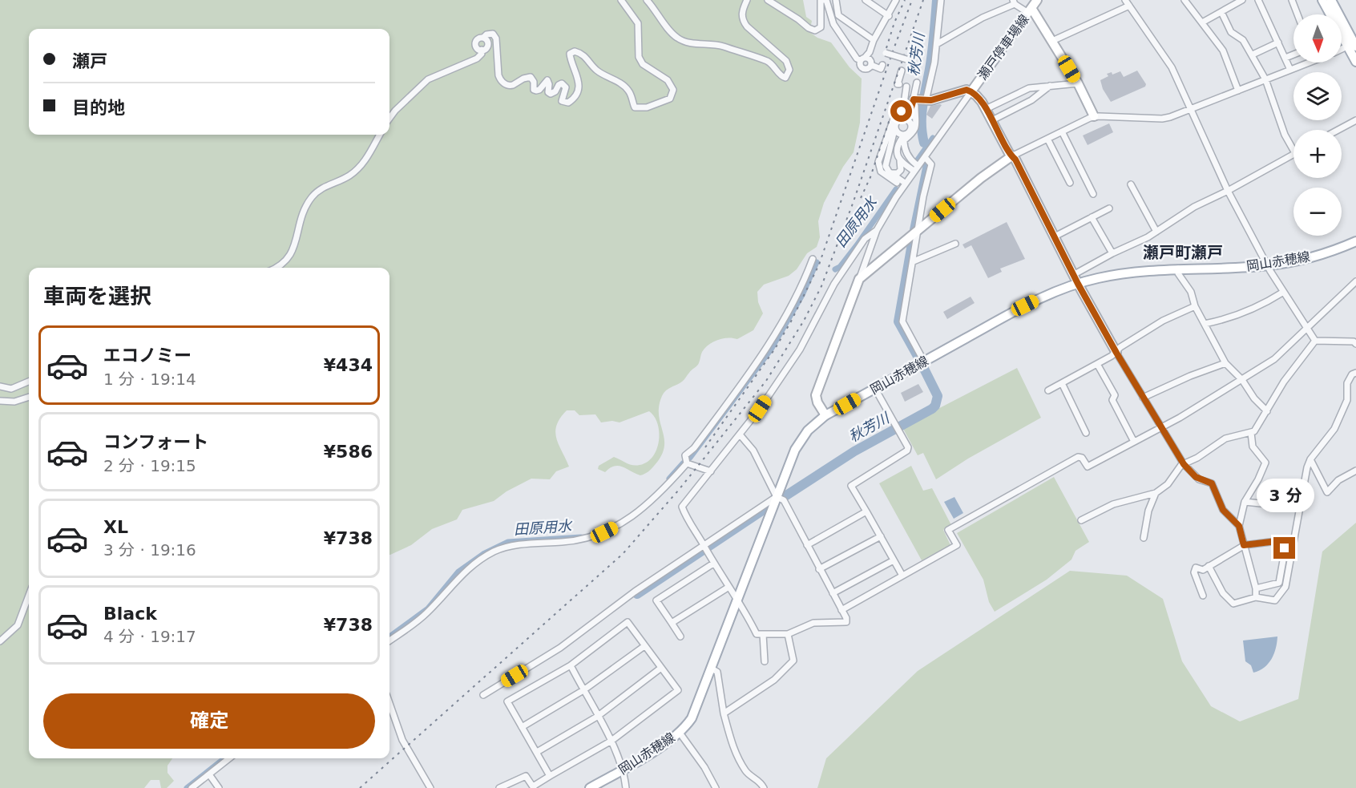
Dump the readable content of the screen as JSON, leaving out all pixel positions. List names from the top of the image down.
{
  "streets": {
    "main road": ["瀬戸停車場線", "岡山赤穂線"]
  },
  "districts": ["瀬戸町瀬戸"],
  "water": ["秋芳川", "田原用水"],
  "north": "bottom",
  "page": {
    "map_buttons": ["+", "−"],
    "banner": ["瀬戸", "目的地"],
    "heading": "車両を選択",
    "list": [
      {
        "name": "エコノミー",
        "note": "1 分 · 19:14",
        "value": "¥434"
      },
      {
        "name": "コンフォート",
        "note": "2 分 · 19:15",
        "value": "¥586"
      },
      {
        "name": "XL",
        "note": "3 分 · 19:16",
        "value": "¥738"
      },
      {
        "name": "Black",
        "note": "4 分 · 19:17",
        "value": "¥738"
      }
    ],
    "bubble": "3 分",
    "buttons": "確定"
  }
}
